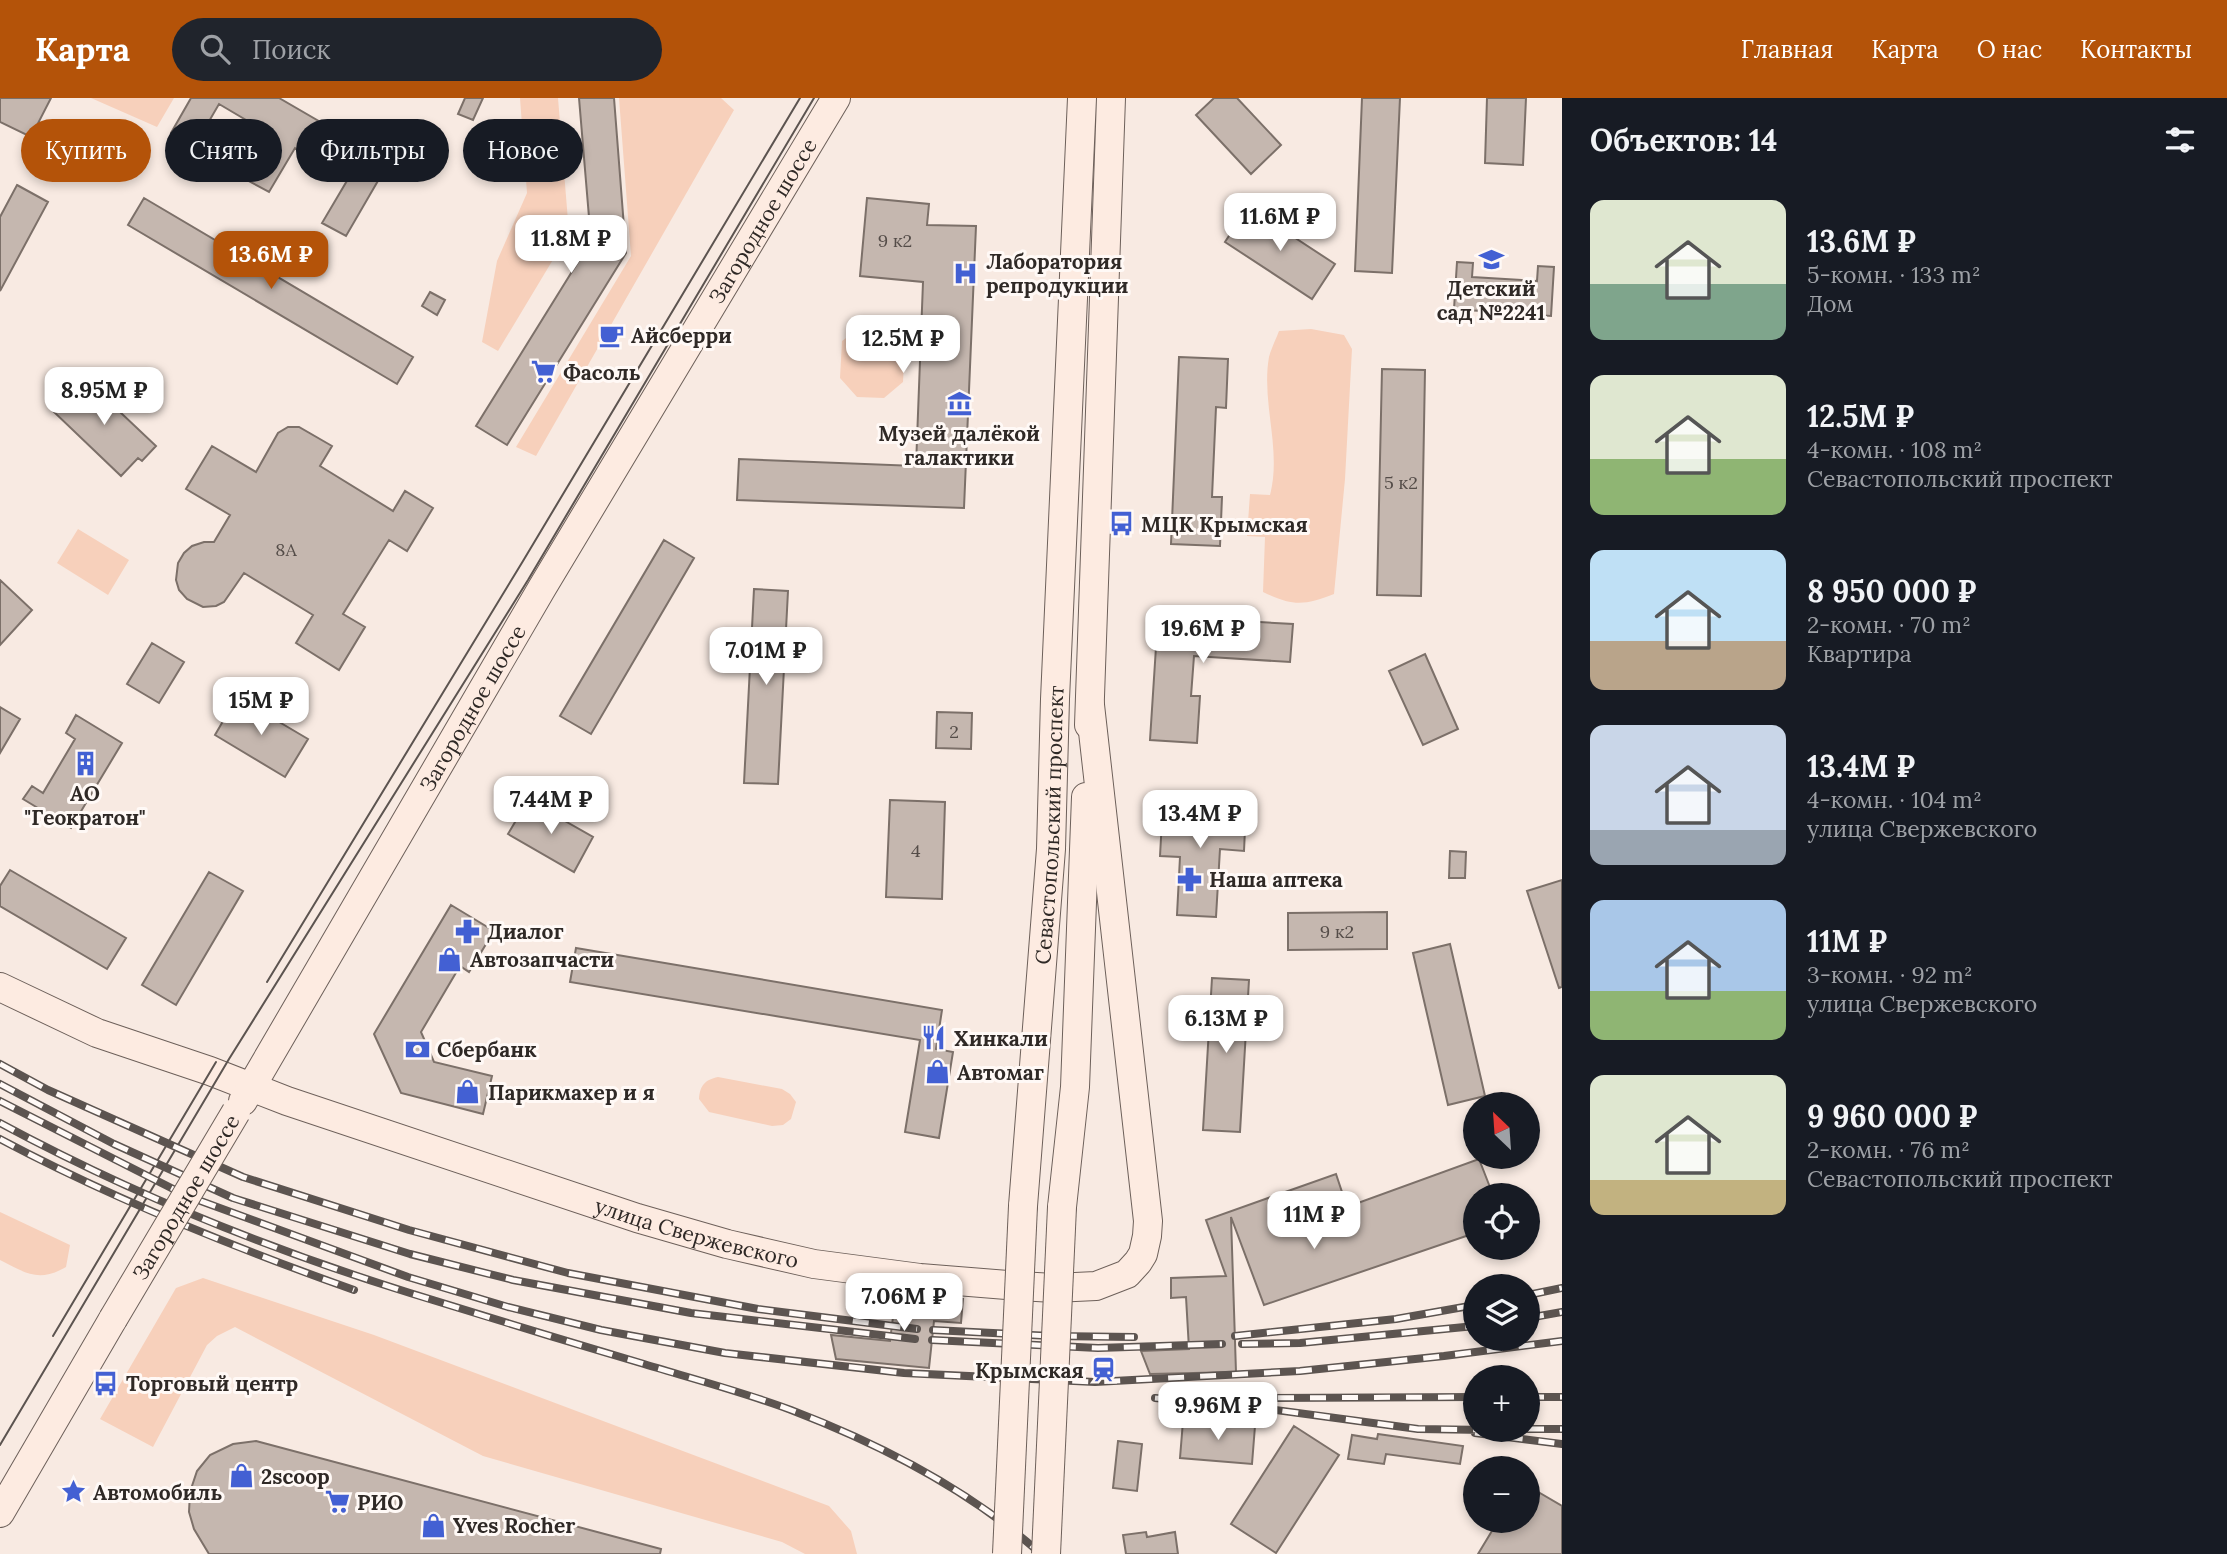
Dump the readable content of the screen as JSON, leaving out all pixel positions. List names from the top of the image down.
{
  "streets": {
    "main road": ["Загородное шоссе", "Севастопольский проспект", "улица Свержевского"]
  },
  "crossings": [
    ["Загородное шоссе", "улица Свержевского"],
    ["Севастопольский проспект", "улица Свержевского"]
  ],
  "places": {
    "school or university": ["Детский сад №2241"],
    "hospital": ["Лаборатория репродукции"],
    "cafe": ["Айсберри"],
    "supermarket": ["Фасоль", "РИО"],
    "museum": ["Музей далёкой галактики"],
    "bus stop": ["МЦК Крымская", "Торговый центр"],
    "building": ["АО \"Геократон\""],
    "pharmacy": ["Наша аптека", "Диалог"],
    "shop": [
      "Автозапчасти",
      "Автомаг",
      "Парикмахер и я",
      "2scoop",
      "Yves Rocher"
    ],
    "restaurant": ["Хинкали"],
    "bank": ["Сбербанк"],
    "station": ["Крымская"],
    "place": ["Автомобиль"]
  },
  "house_numbers": [
    "9 к2",
    "5 к2",
    "8А",
    "2",
    "4",
    "9 к2"
  ],
  "north": "top left",
  "page": {
    "header": "Карта",
    "search": "Поиск",
    "nav": [
      "Главная",
      "Карта",
      "О нас",
      "Контакты"
    ],
    "heading": "Объектов: 14",
    "chip": [
      "Купить",
      "Снять",
      "Фильтры",
      "Новое"
    ],
    "list": [
      {
        "name": "13.6M ₽",
        "note": "5-комн. · 133 m² · Дом"
      },
      {
        "name": "12.5M ₽",
        "note": "4-комн. · 108 m² · Севастопольский проспект"
      },
      {
        "name": "8 950 000 ₽",
        "note": "2-комн. · 70 m² · Квартира"
      },
      {
        "name": "13.4M ₽",
        "note": "4-комн. · 104 m² · улица Свержевского"
      },
      {
        "name": "11M ₽",
        "note": "3-комн. · 92 m² · улица Свержевского"
      },
      {
        "name": "9 960 000 ₽",
        "note": "2-комн. · 76 m² · Севастопольский проспект"
      }
    ],
    "price": [
      "11.6M ₽",
      "11.8M ₽",
      "13.6M ₽",
      "12.5M ₽",
      "8.95M ₽",
      "19.6M ₽",
      "7.01M ₽",
      "15M ₽",
      "7.44M ₽",
      "13.4M ₽",
      "6.13M ₽",
      "11M ₽",
      "7.06M ₽",
      "9.96M ₽"
    ],
    "map_buttons": ["+", "−"]
  }
}
